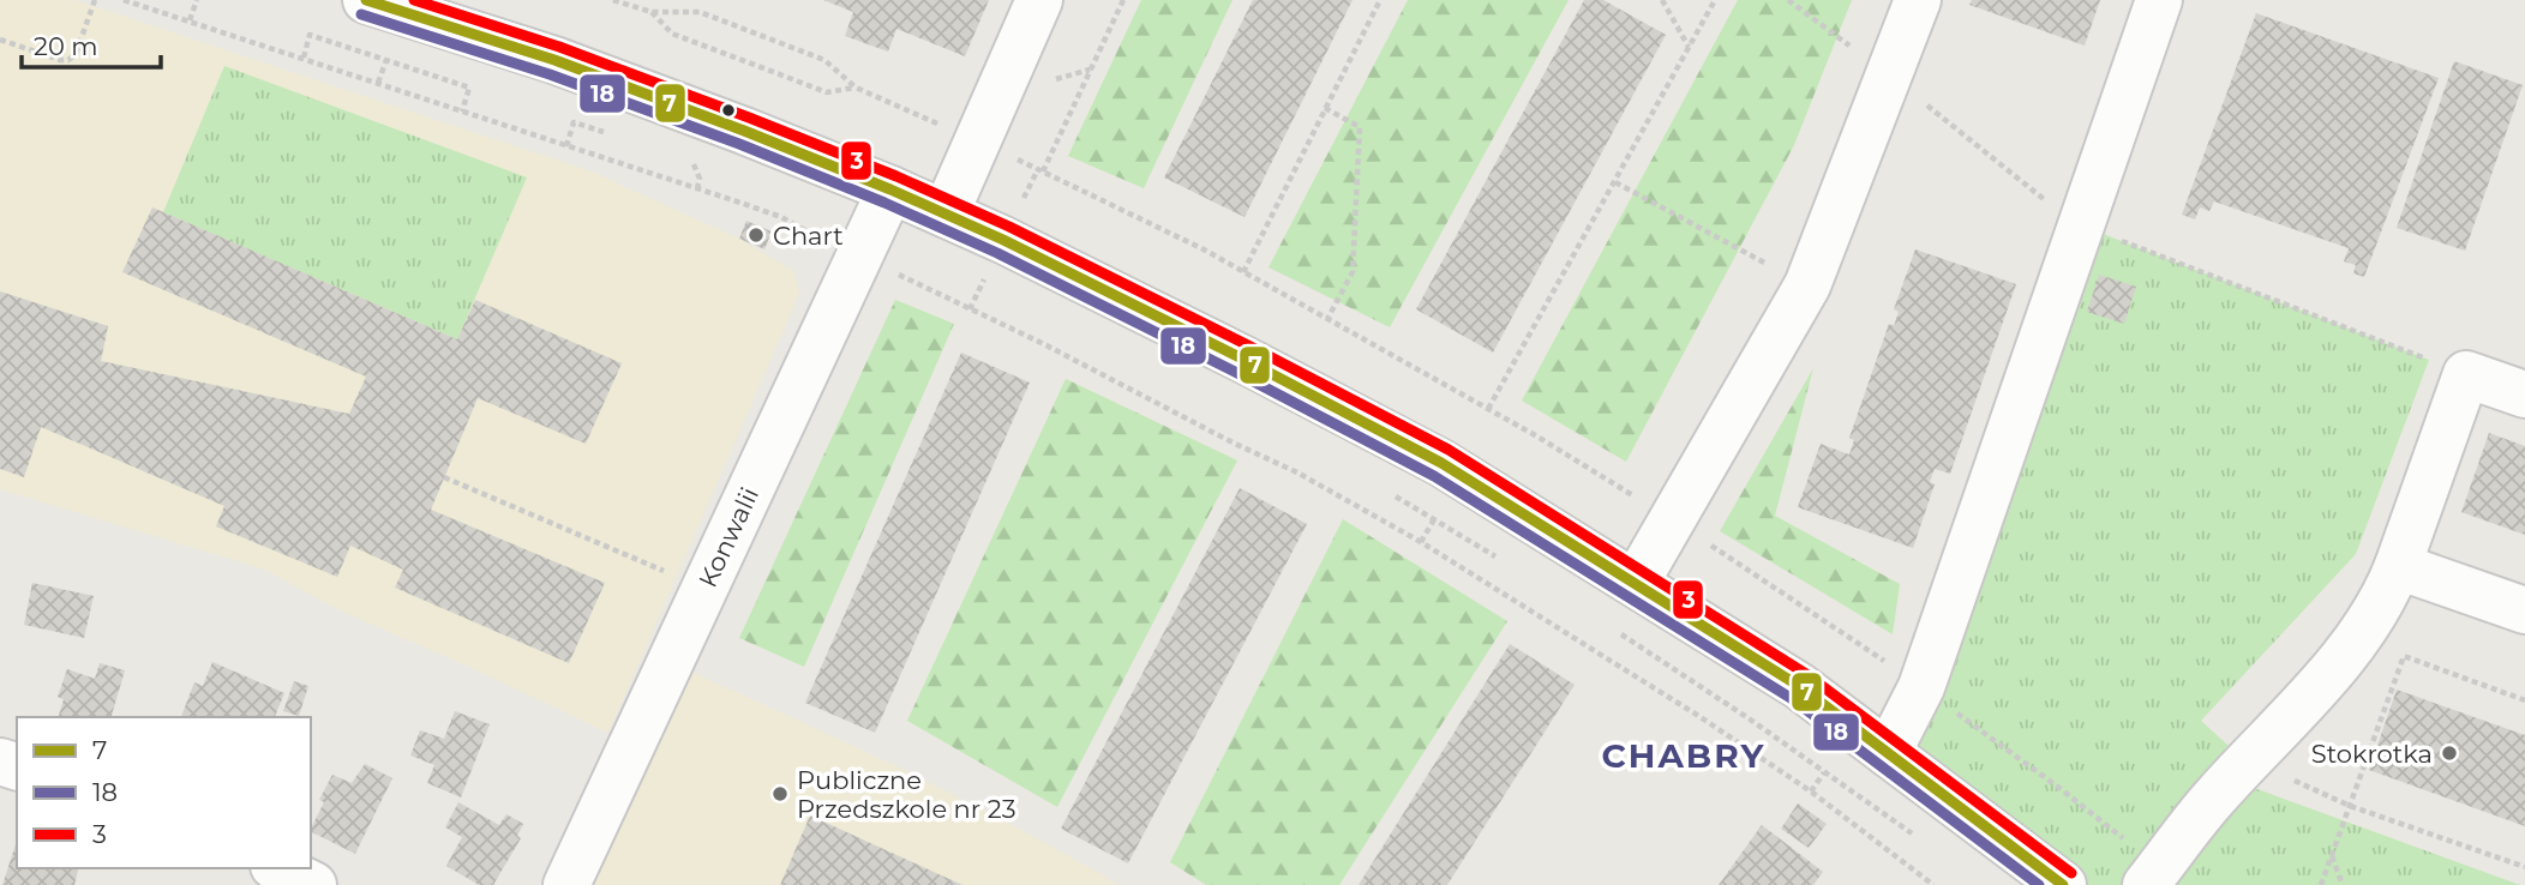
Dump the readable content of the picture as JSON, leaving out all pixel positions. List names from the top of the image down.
{
  "streets": {
    "street": ["Konwalii"]
  },
  "districts": ["CHABRY"],
  "places": ["Chart", "Stokrotka", "Publiczne Przedszkole nr 23"],
  "lines": ["transit line 7", "transit line 3", "transit line 18"],
  "legend": ["7", "18", "3"],
  "scale_bar": "20 m"
}
